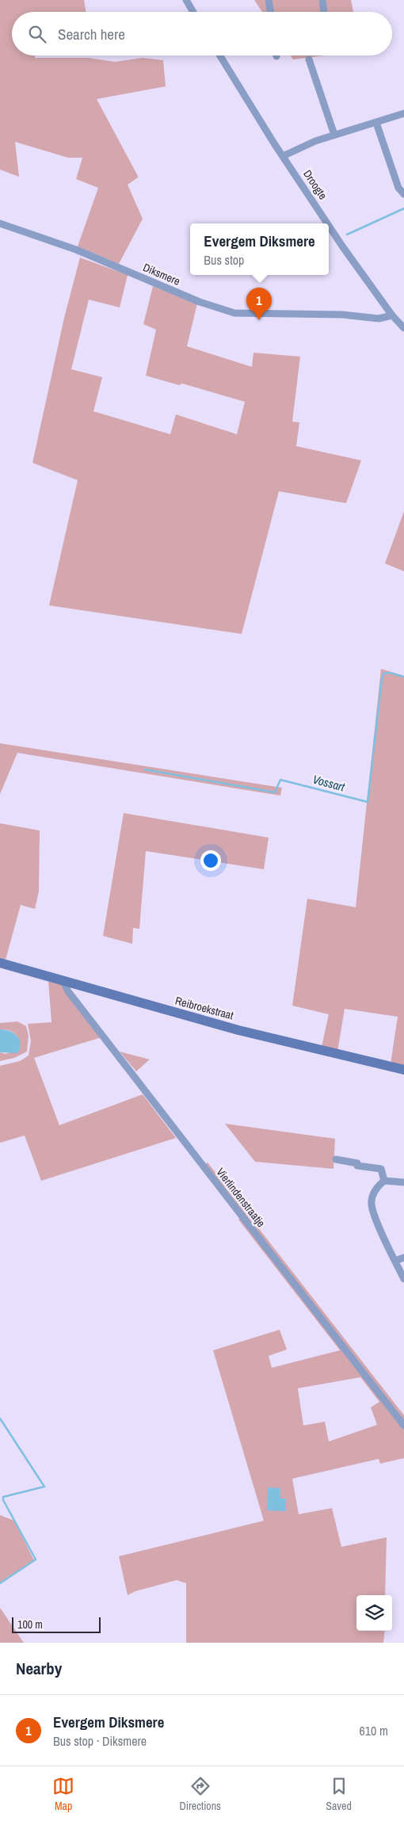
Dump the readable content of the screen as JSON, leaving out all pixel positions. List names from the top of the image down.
{
  "streets": {
    "street": [
      "Droogte",
      "Diksmere",
      "Reibroekstraat",
      "Vierlindenstraatje"
    ]
  },
  "crossings": [
    ["Droogte", "Diksmere"],
    ["Reibroekstraat", "Vierlindenstraatje"]
  ],
  "water": ["Vossart"],
  "scale_bar": "100 m",
  "page": {
    "search": "Search here",
    "popup": ["Evergem Diksmere", "Bus stop"],
    "pins": "1",
    "scale": "100 m",
    "heading": "Nearby",
    "list": [
      {
        "mark": "1",
        "name": "Evergem Diksmere",
        "note": "Bus stop · Diksmere",
        "value": "610 m"
      }
    ],
    "nav": ["Map", "Directions", "Saved"]
  }
}
